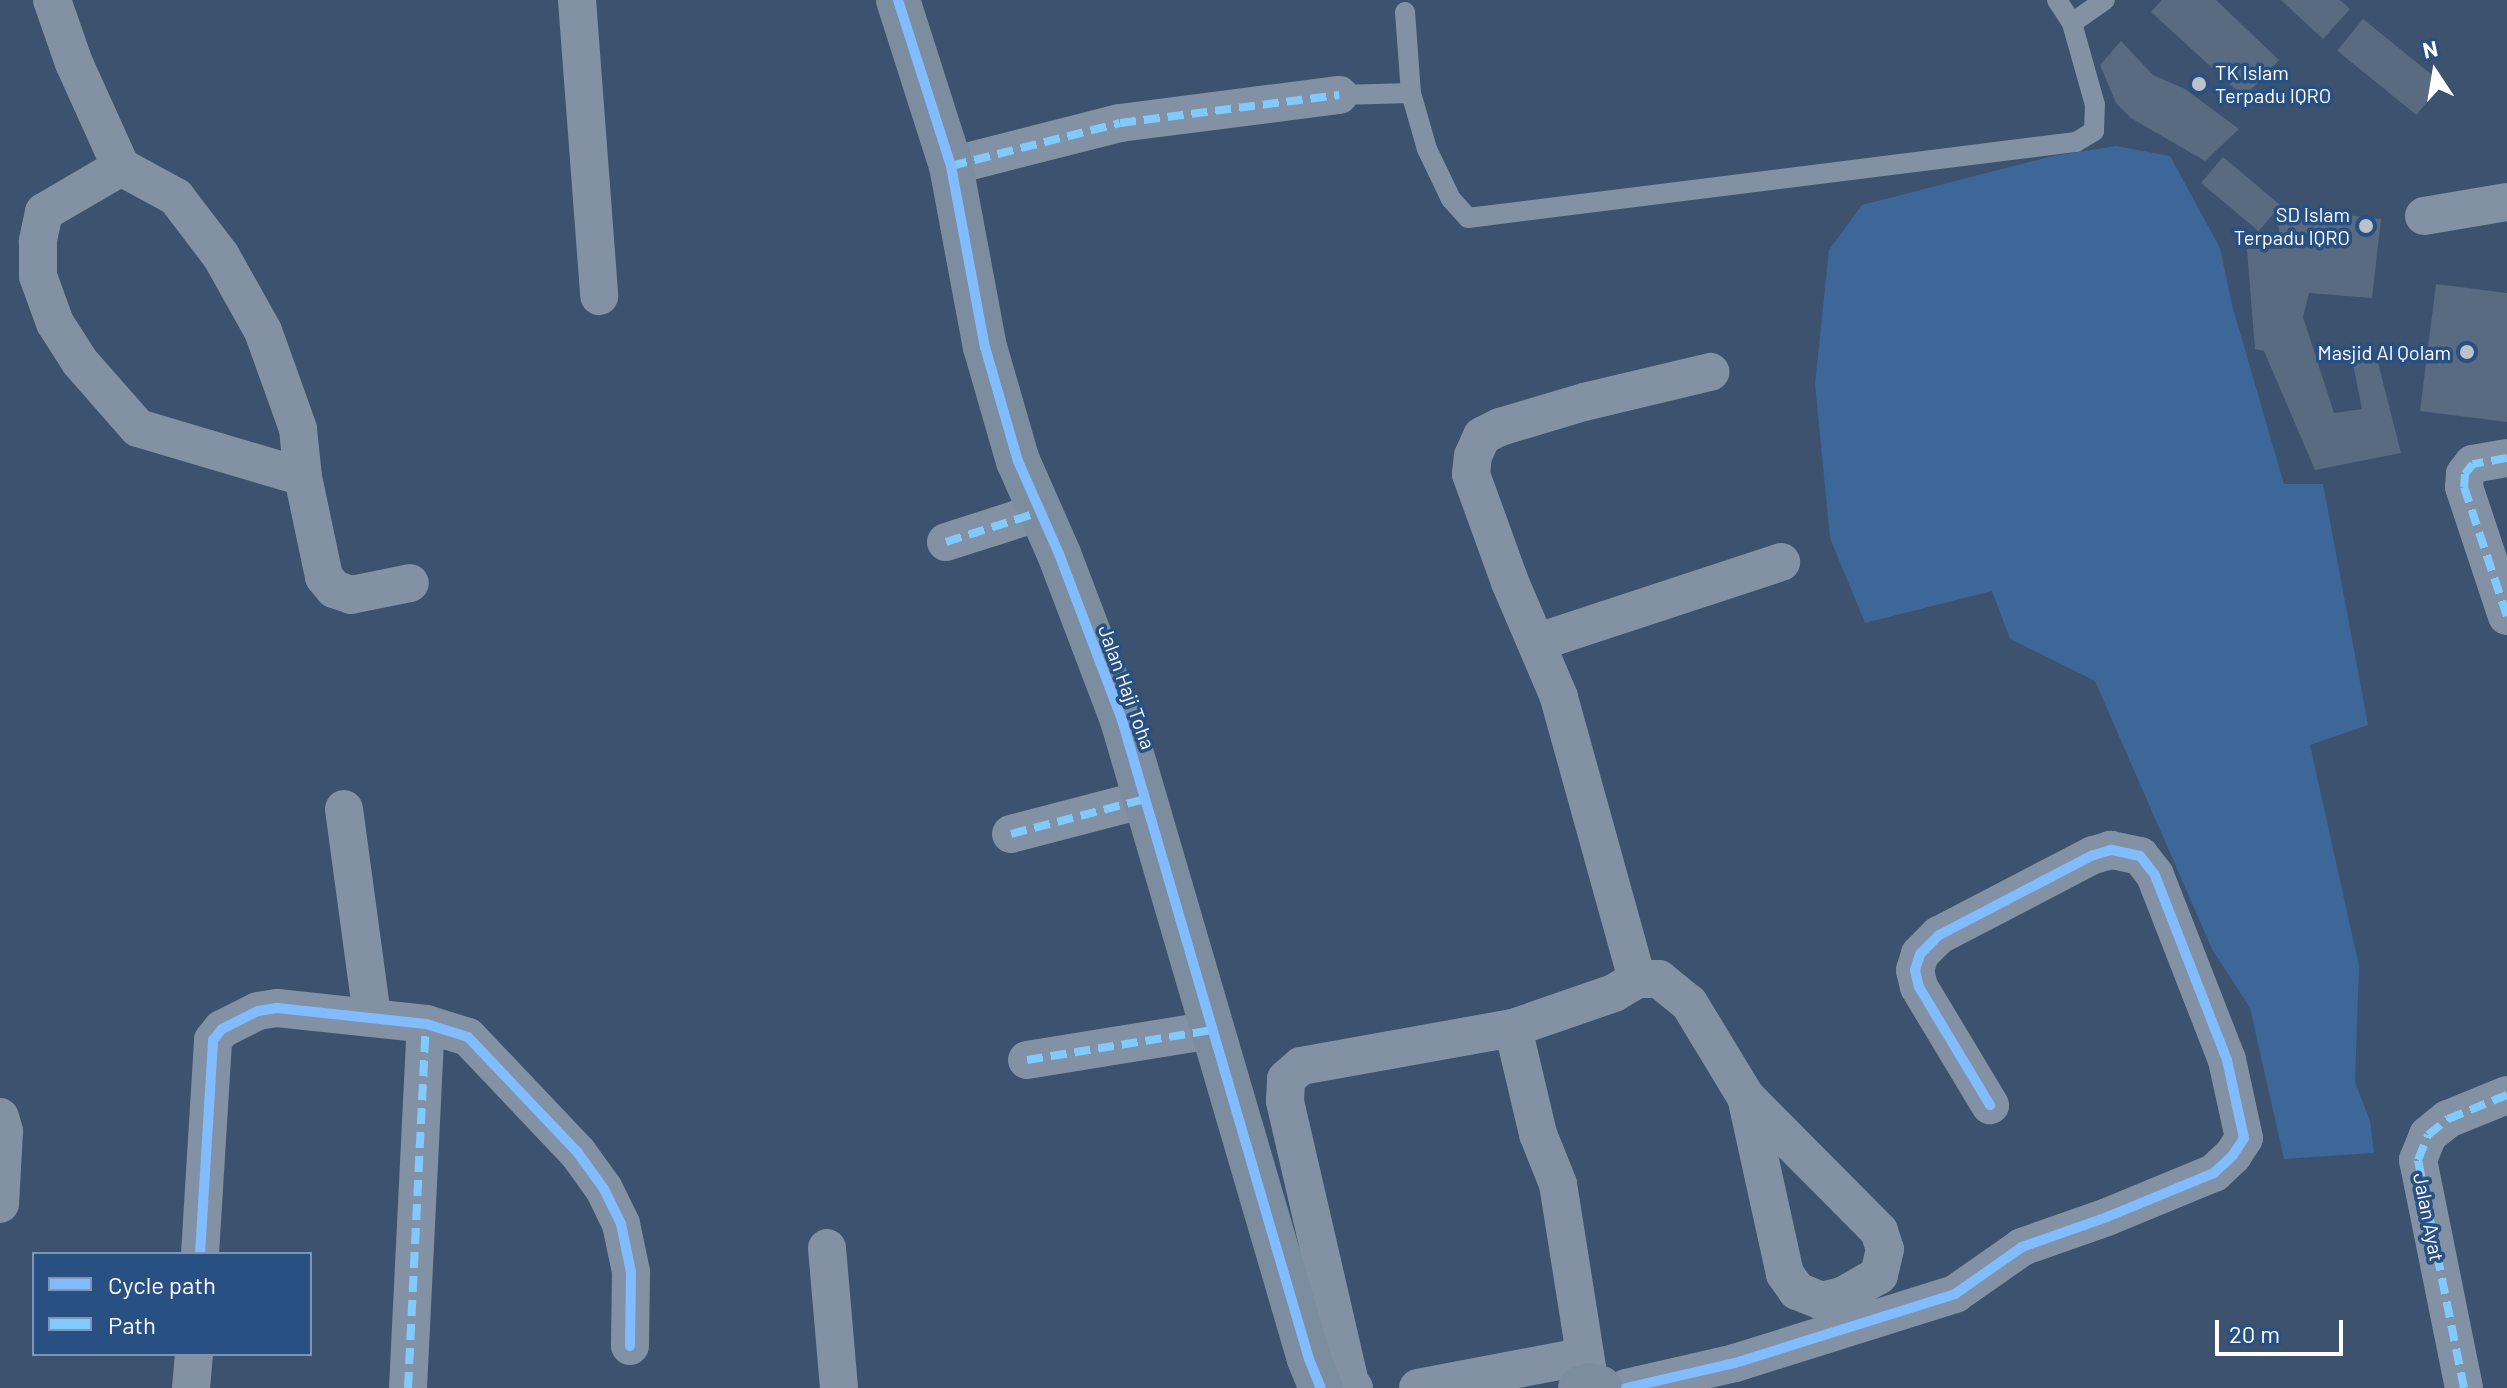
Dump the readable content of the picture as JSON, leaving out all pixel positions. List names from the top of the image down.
{
  "streets": {
    "street": ["Jalan Haji Toha", "Jalan Ayat"]
  },
  "places": ["TK Islam Terpadu IQRO", "SD Islam Terpadu IQRO", "Masjid Al Qolam"],
  "legend": ["Cycle path", "Path"],
  "scale_bar": "20 m",
  "north": "top"
}
